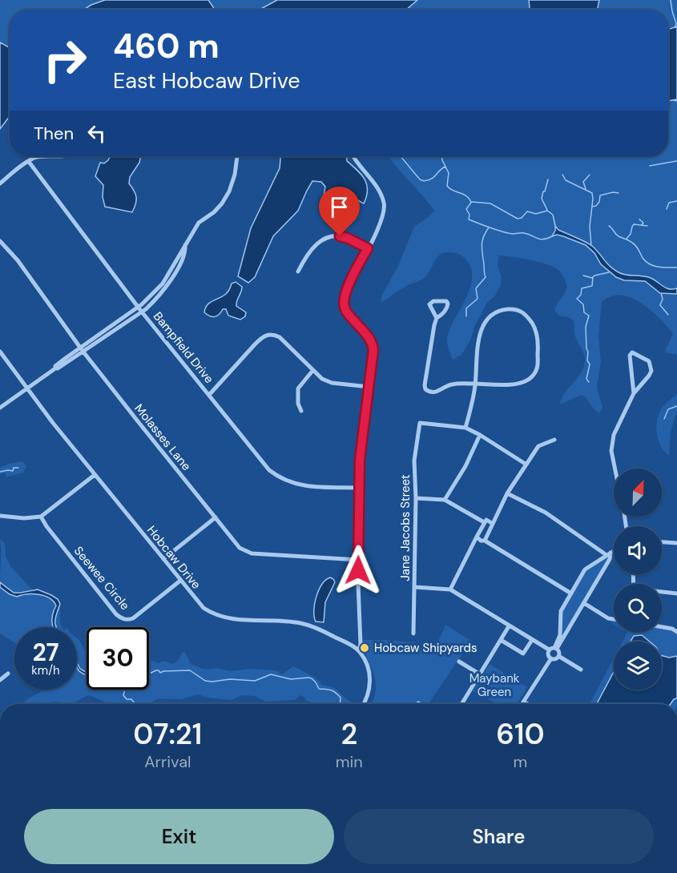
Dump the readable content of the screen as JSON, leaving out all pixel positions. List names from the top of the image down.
{
  "streets": {
    "street": [
      "Bampfield Drive",
      "Molasses Lane",
      "Jane Jacobs Street",
      "Hobcaw Drive",
      "Seewee Circle"
    ]
  },
  "crossings": [
    ["Hobcaw Drive", "Seewee Circle"]
  ],
  "parks": ["Maybank Green"],
  "places": ["Hobcaw Shipyards"],
  "north": "top right",
  "page": {
    "turn": ["460 m", "East Hobcaw Drive"],
    "then": "Then",
    "speed": "27 km/h",
    "limit": "30",
    "eta": [
      "07:21",
      "Arrival",
      "2",
      "min",
      "610",
      "m"
    ],
    "buttons": ["Exit", "Share"]
  }
}
